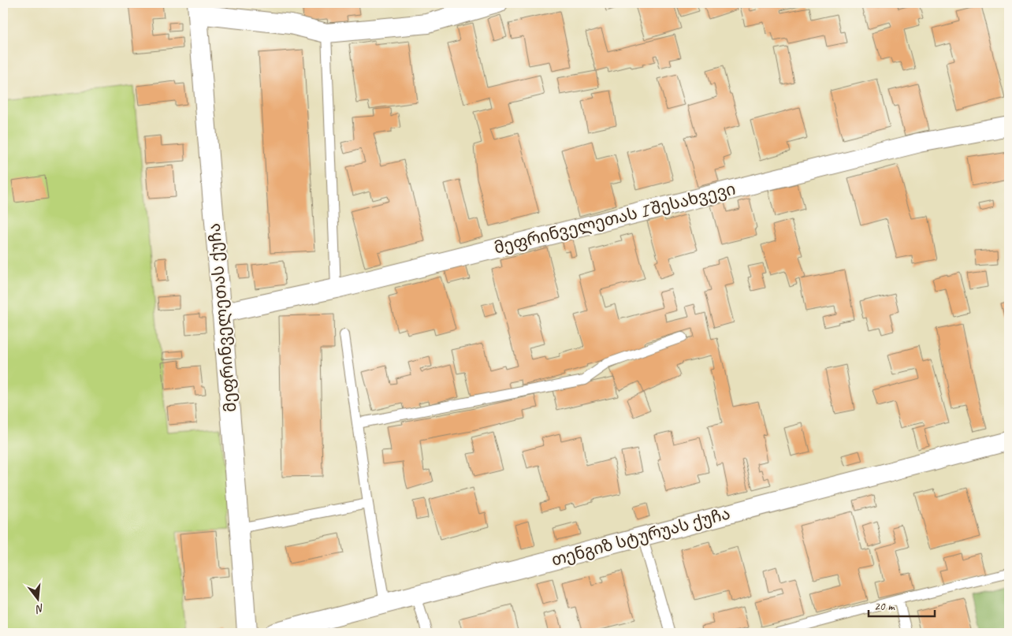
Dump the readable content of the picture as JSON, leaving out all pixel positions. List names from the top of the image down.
{
  "streets": {
    "street": ["მეფრინველეთას I შესახვევი", "მეფრინველეთას ქუჩა", "თენგიზ სტურუას ქუჩა"]
  },
  "crossings": [
    ["მეფრინველეთას I შესახვევი", "მეფრინველეთას ქუჩა"]
  ],
  "scale_bar": "20 m",
  "north": "bottom"
}
